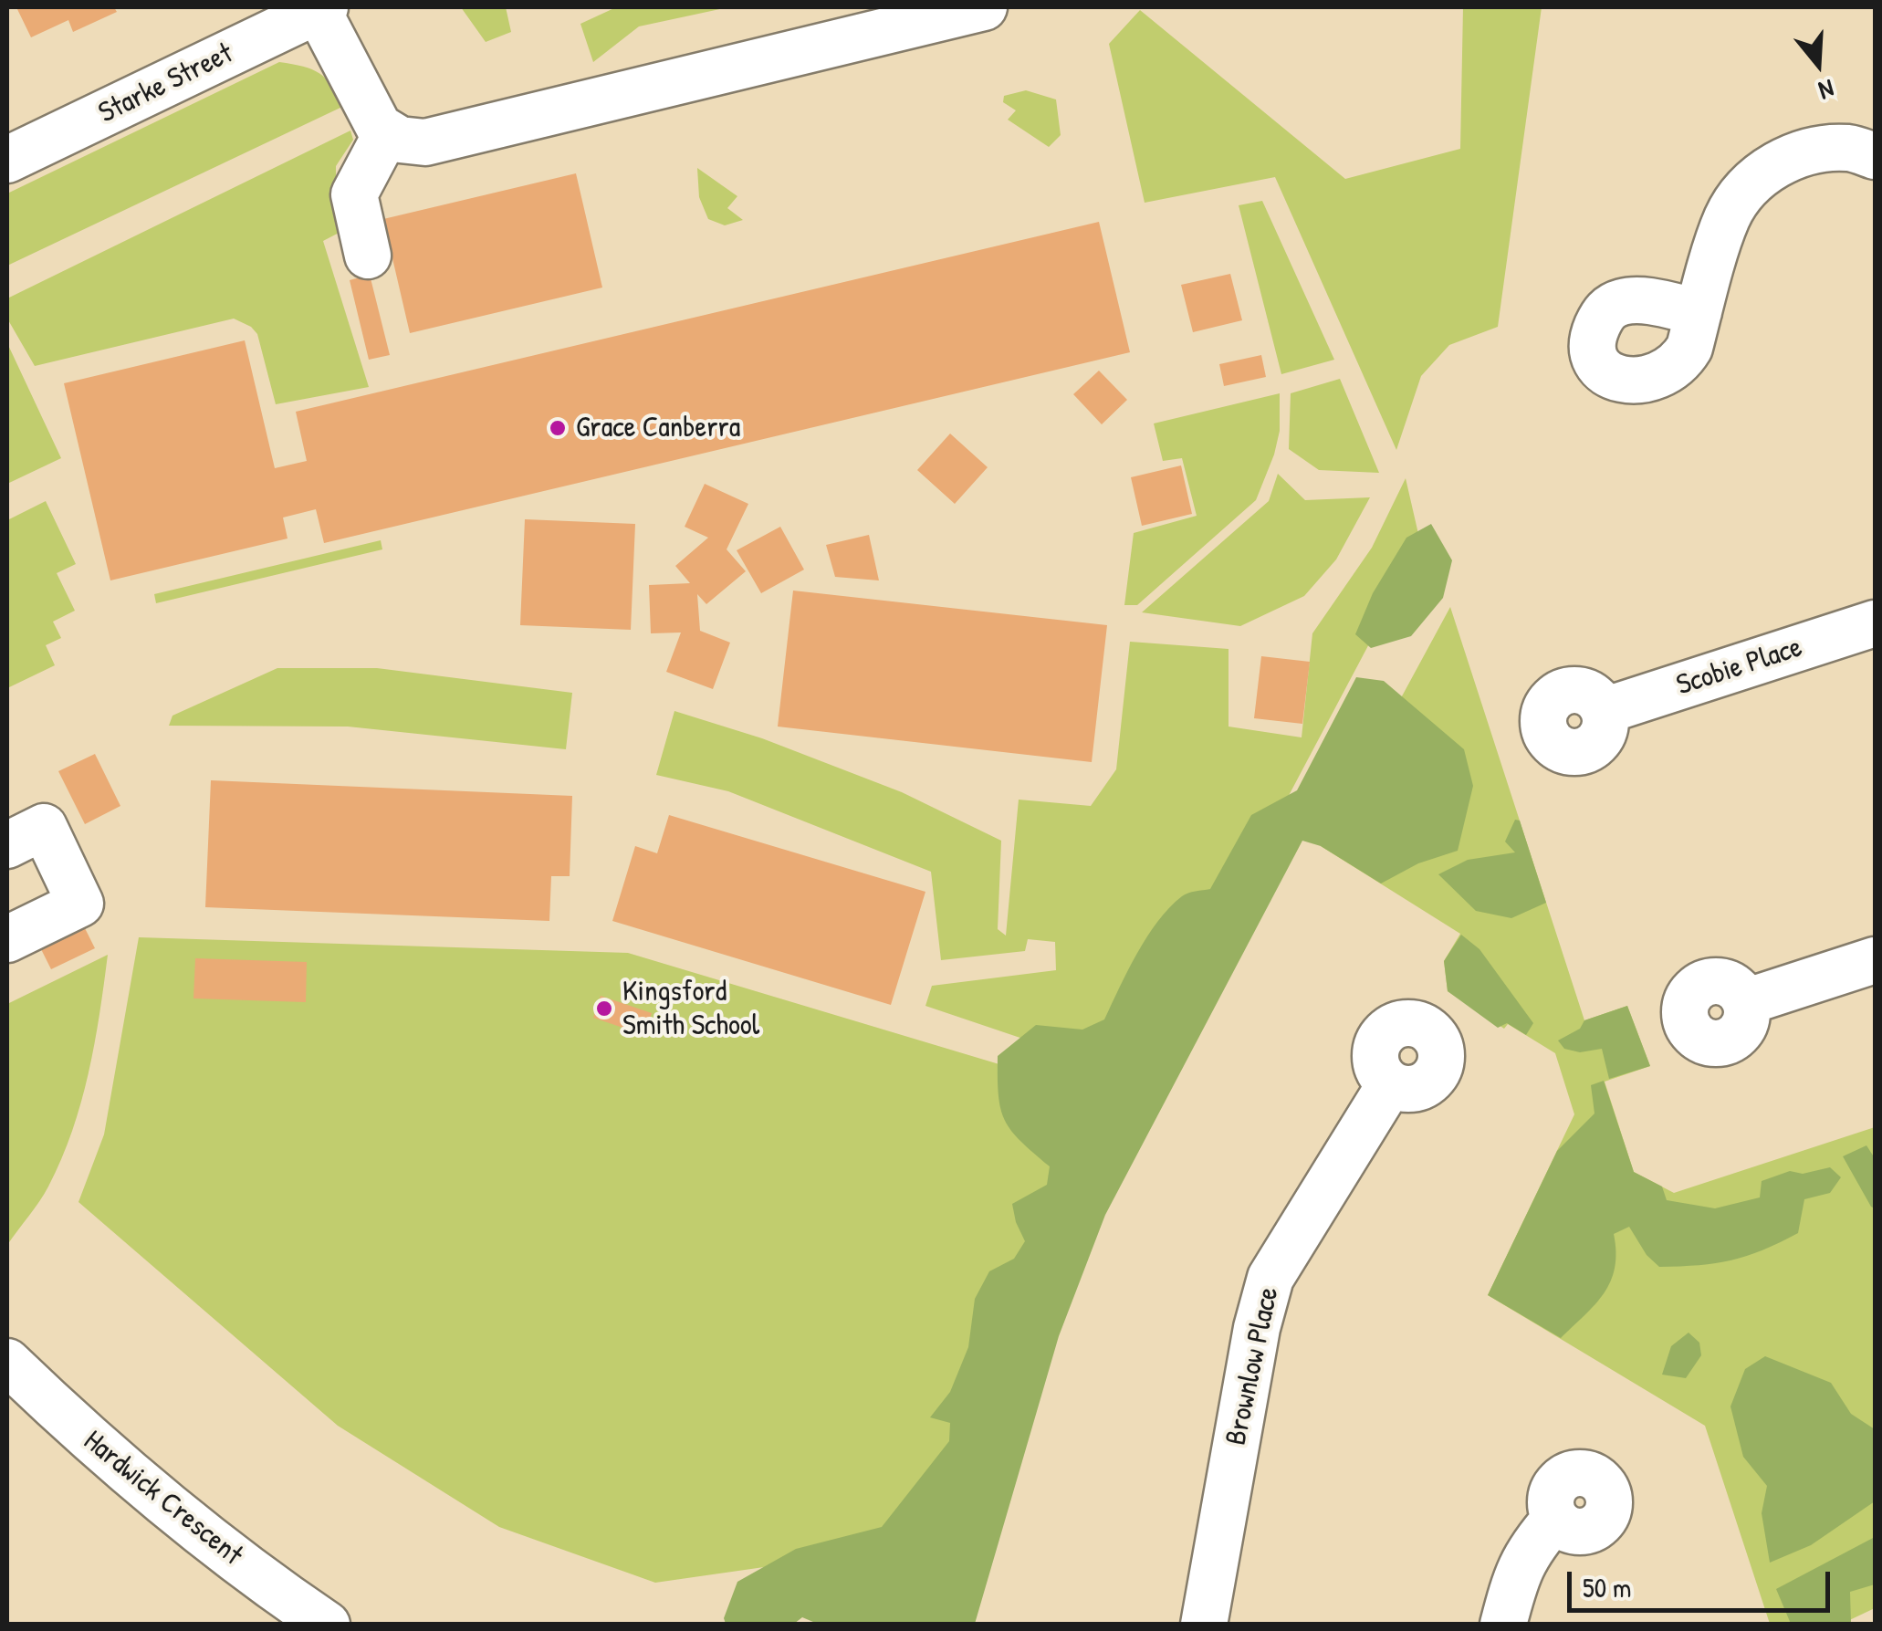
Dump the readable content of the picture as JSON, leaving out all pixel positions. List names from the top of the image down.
{
  "streets": {
    "street": [
      "Starke Street",
      "Scobie Place",
      "Brownlow Place",
      "Hardwick Crescent"
    ]
  },
  "places": ["Grace Canberra", "Kingsford Smith School"],
  "scale_bar": "50 m",
  "north": "bottom"
}
